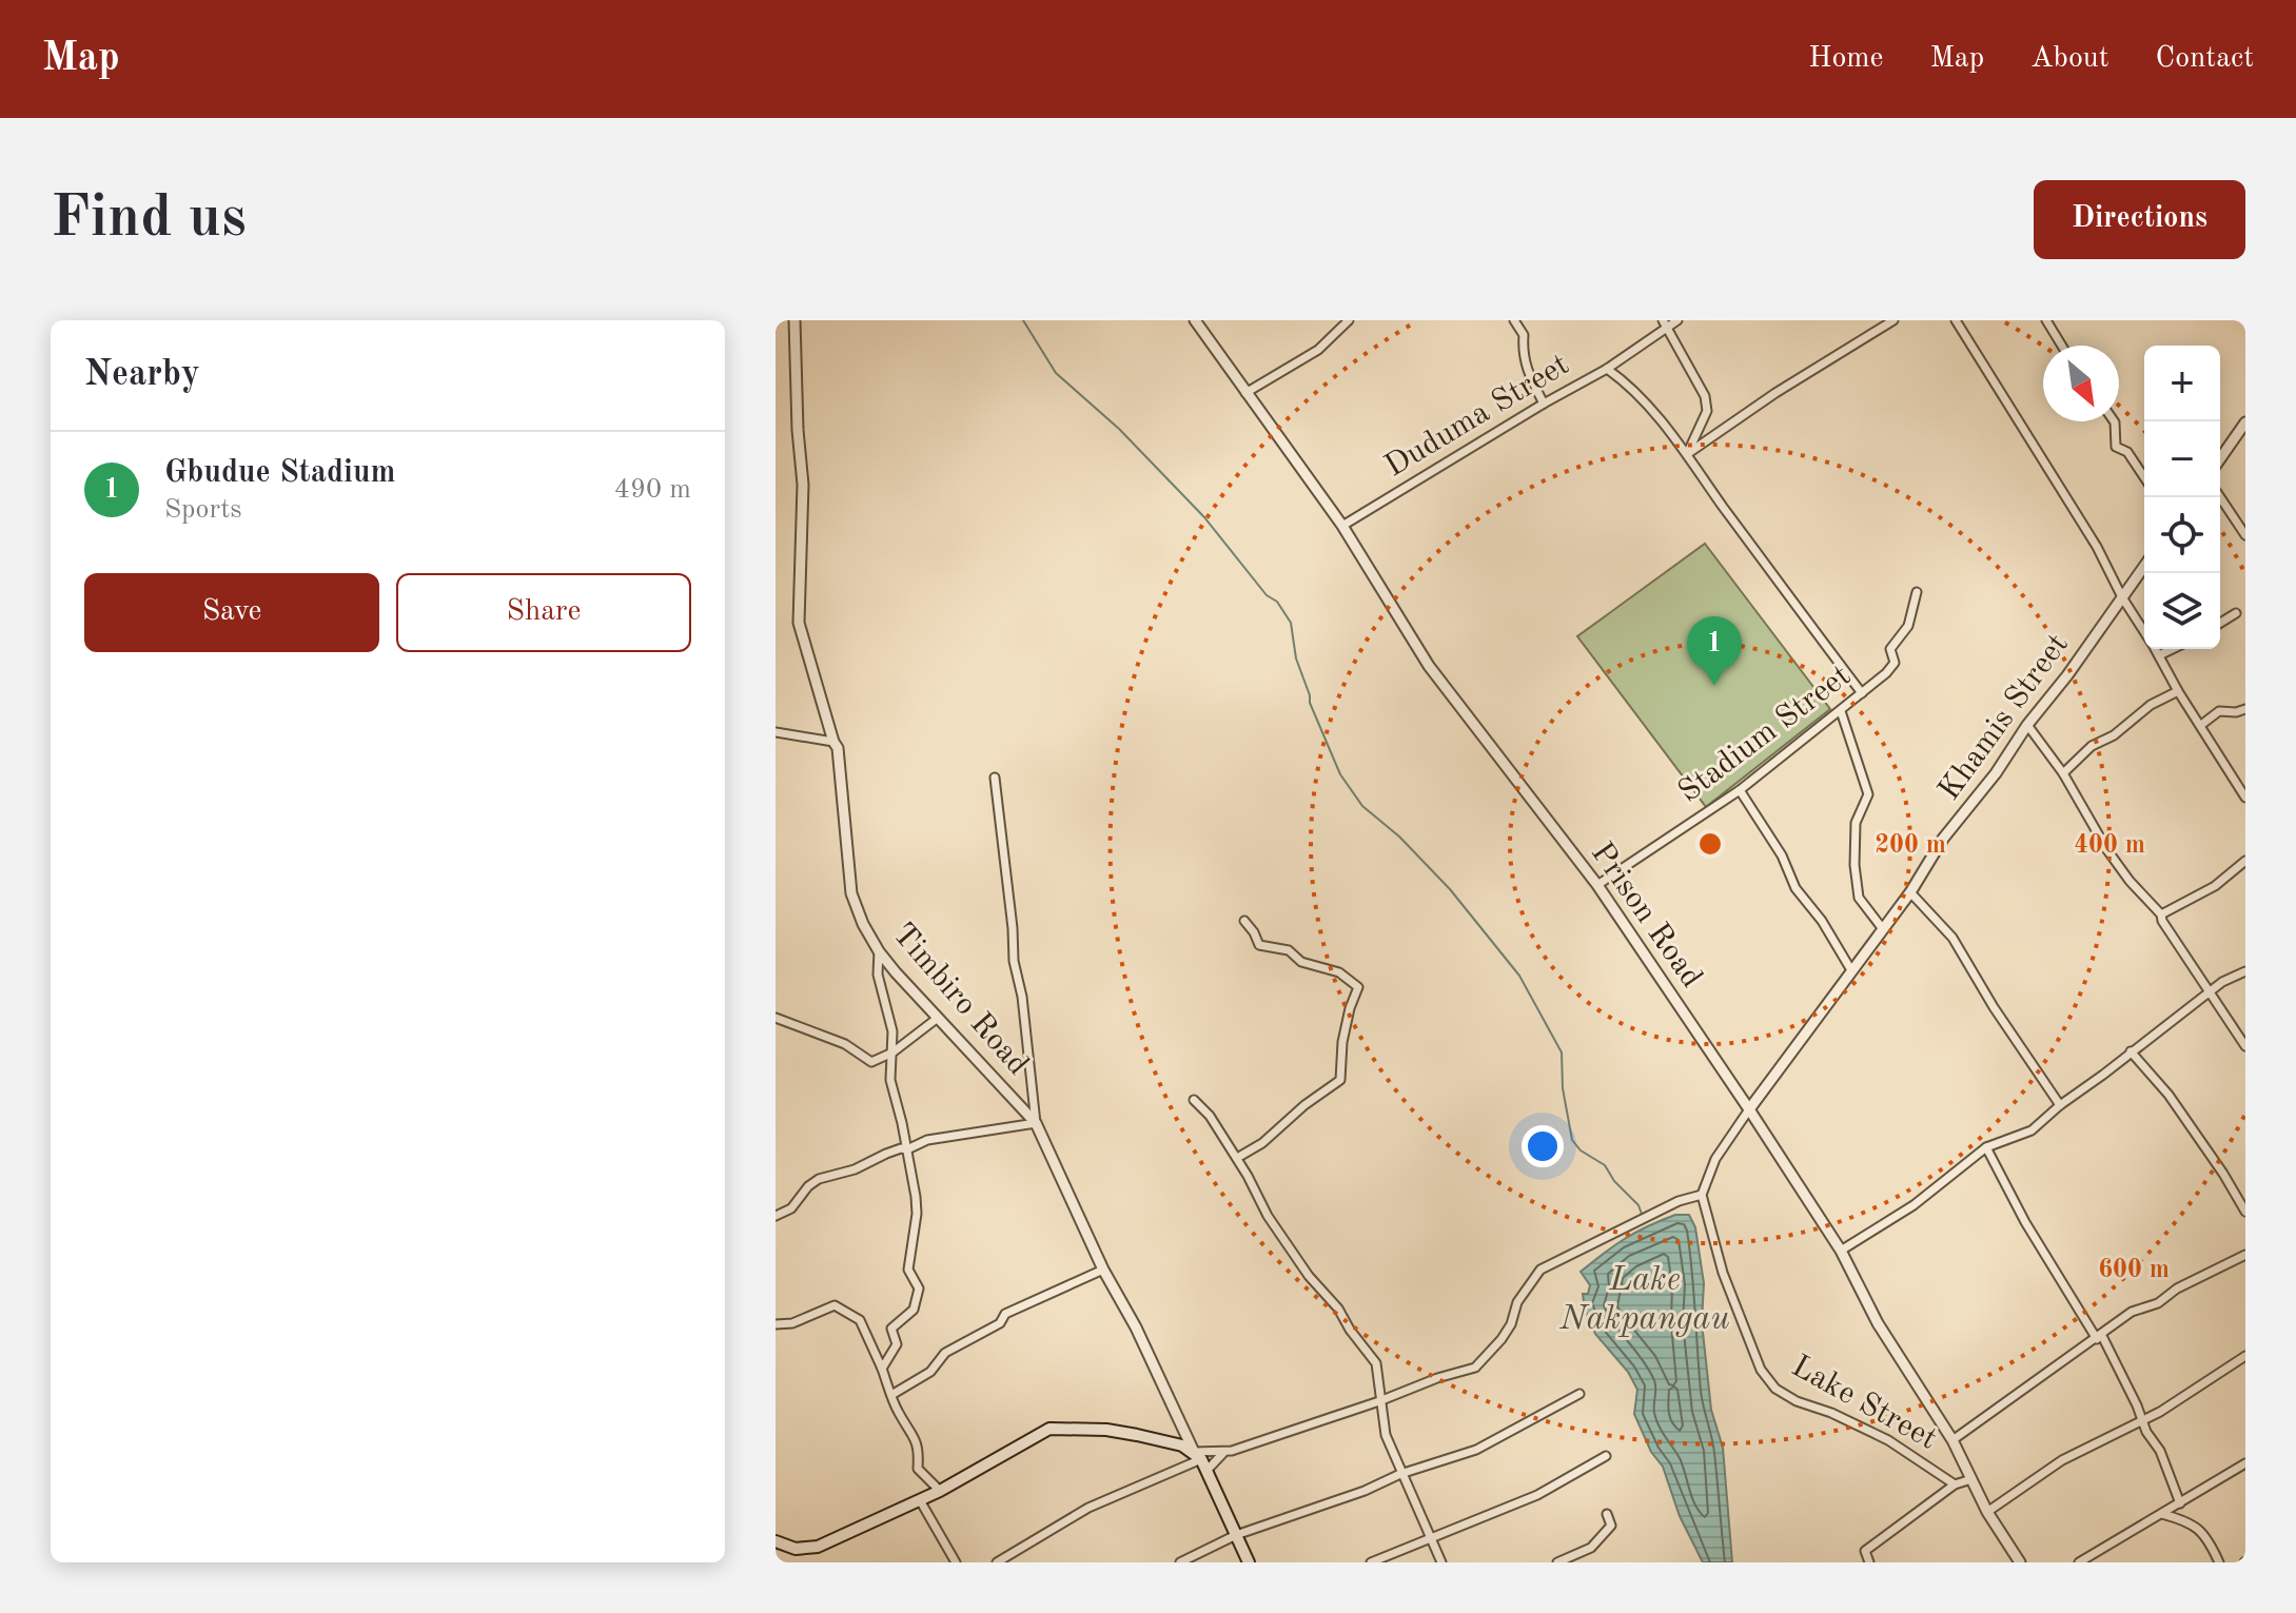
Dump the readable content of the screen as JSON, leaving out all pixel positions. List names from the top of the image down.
{
  "streets": {
    "main road": ["Timbiro Road"],
    "street": [
      "Duduma Street",
      "Khamis Street",
      "Stadium Street",
      "Prison Road",
      "Lake Street"
    ]
  },
  "crossings": [
    ["Duduma Street", "Prison Road"],
    ["Khamis Street", "Prison Road"],
    ["Stadium Street", "Prison Road"],
    ["Prison Road", "Lake Street"]
  ],
  "water": ["Lake Nakpangau"],
  "north": "bottom right",
  "page": {
    "header": "Map",
    "nav": [
      "Home",
      "Map",
      "About",
      "Contact"
    ],
    "buttons": [
      "Directions",
      ["Save", "Share"]
    ],
    "title": "Find us",
    "heading": "Nearby",
    "map_buttons": ["+", "−"],
    "list": [
      {
        "mark": "1",
        "name": "Gbudue Stadium",
        "note": "Sports",
        "value": "490 m"
      }
    ],
    "pins": "1"
  },
  "rings": ["200 m", "400 m", "600 m"]
}
